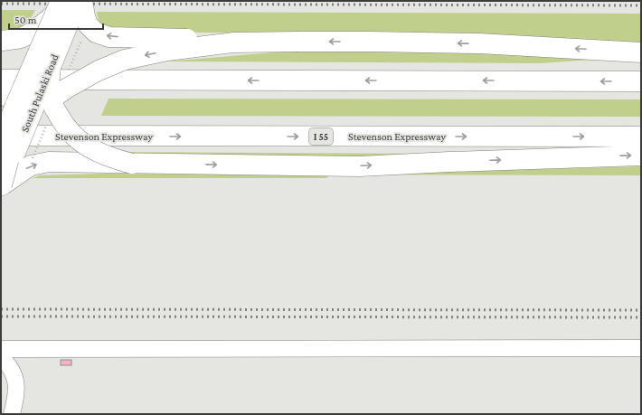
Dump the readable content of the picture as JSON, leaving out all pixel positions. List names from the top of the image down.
{
  "streets": {
    "main road": ["South Pulaski Road", "Stevenson Expressway", "I 55"]
  },
  "crossings": [
    ["South Pulaski Road", "Stevenson Expressway"]
  ],
  "scale_bar": "50 m"
}
